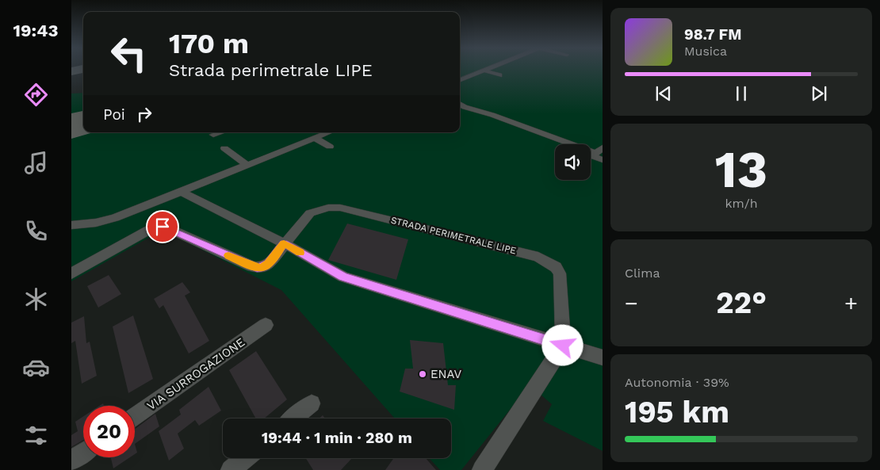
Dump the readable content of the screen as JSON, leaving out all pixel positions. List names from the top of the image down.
{
  "streets": {
    "street": ["STRADA PERIMETRALE LIPE", "VIA SURROGAZIONE"]
  },
  "places": ["ENAV"],
  "page": {
    "tabs": "19:43",
    "turn": ["170 m", "Strada perimetrale LIPE"],
    "song": ["98.7 FM", "Musica"],
    "then": "Poi",
    "tile": [
      ["13", "km/h"],
      "Clima",
      ["Autonomia · 39%", "195 km"]
    ],
    "heat": ["−", "22°", "+"],
    "limit": "20",
    "trip": "19:44 · 1 min · 280 m"
  }
}
